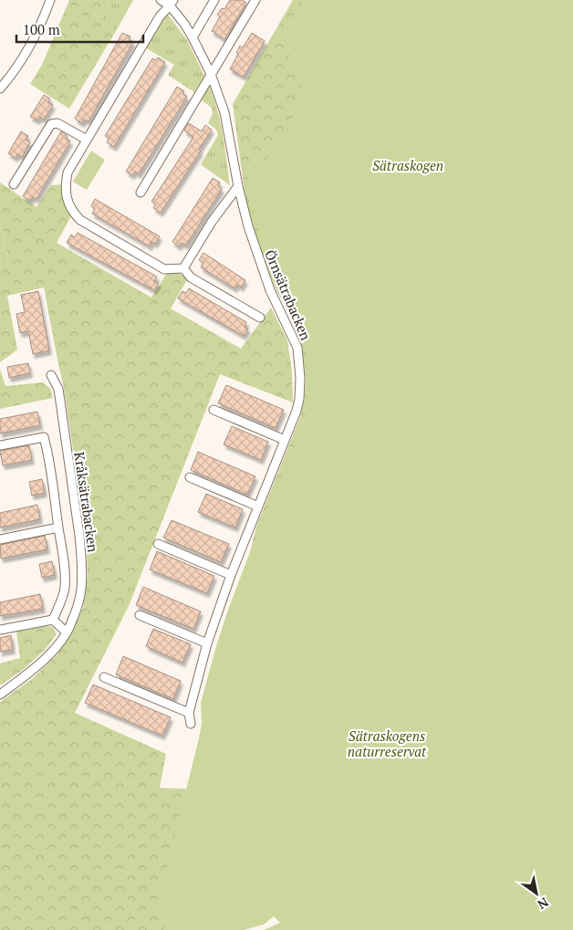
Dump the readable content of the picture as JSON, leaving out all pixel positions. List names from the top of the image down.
{
  "streets": {
    "street": ["Örnsätrabacken", "Kråksätrabacken"]
  },
  "parks": ["Sätraskogen", "Sätraskogens naturreservat"],
  "scale_bar": "100 m",
  "north": "bottom right"
}
